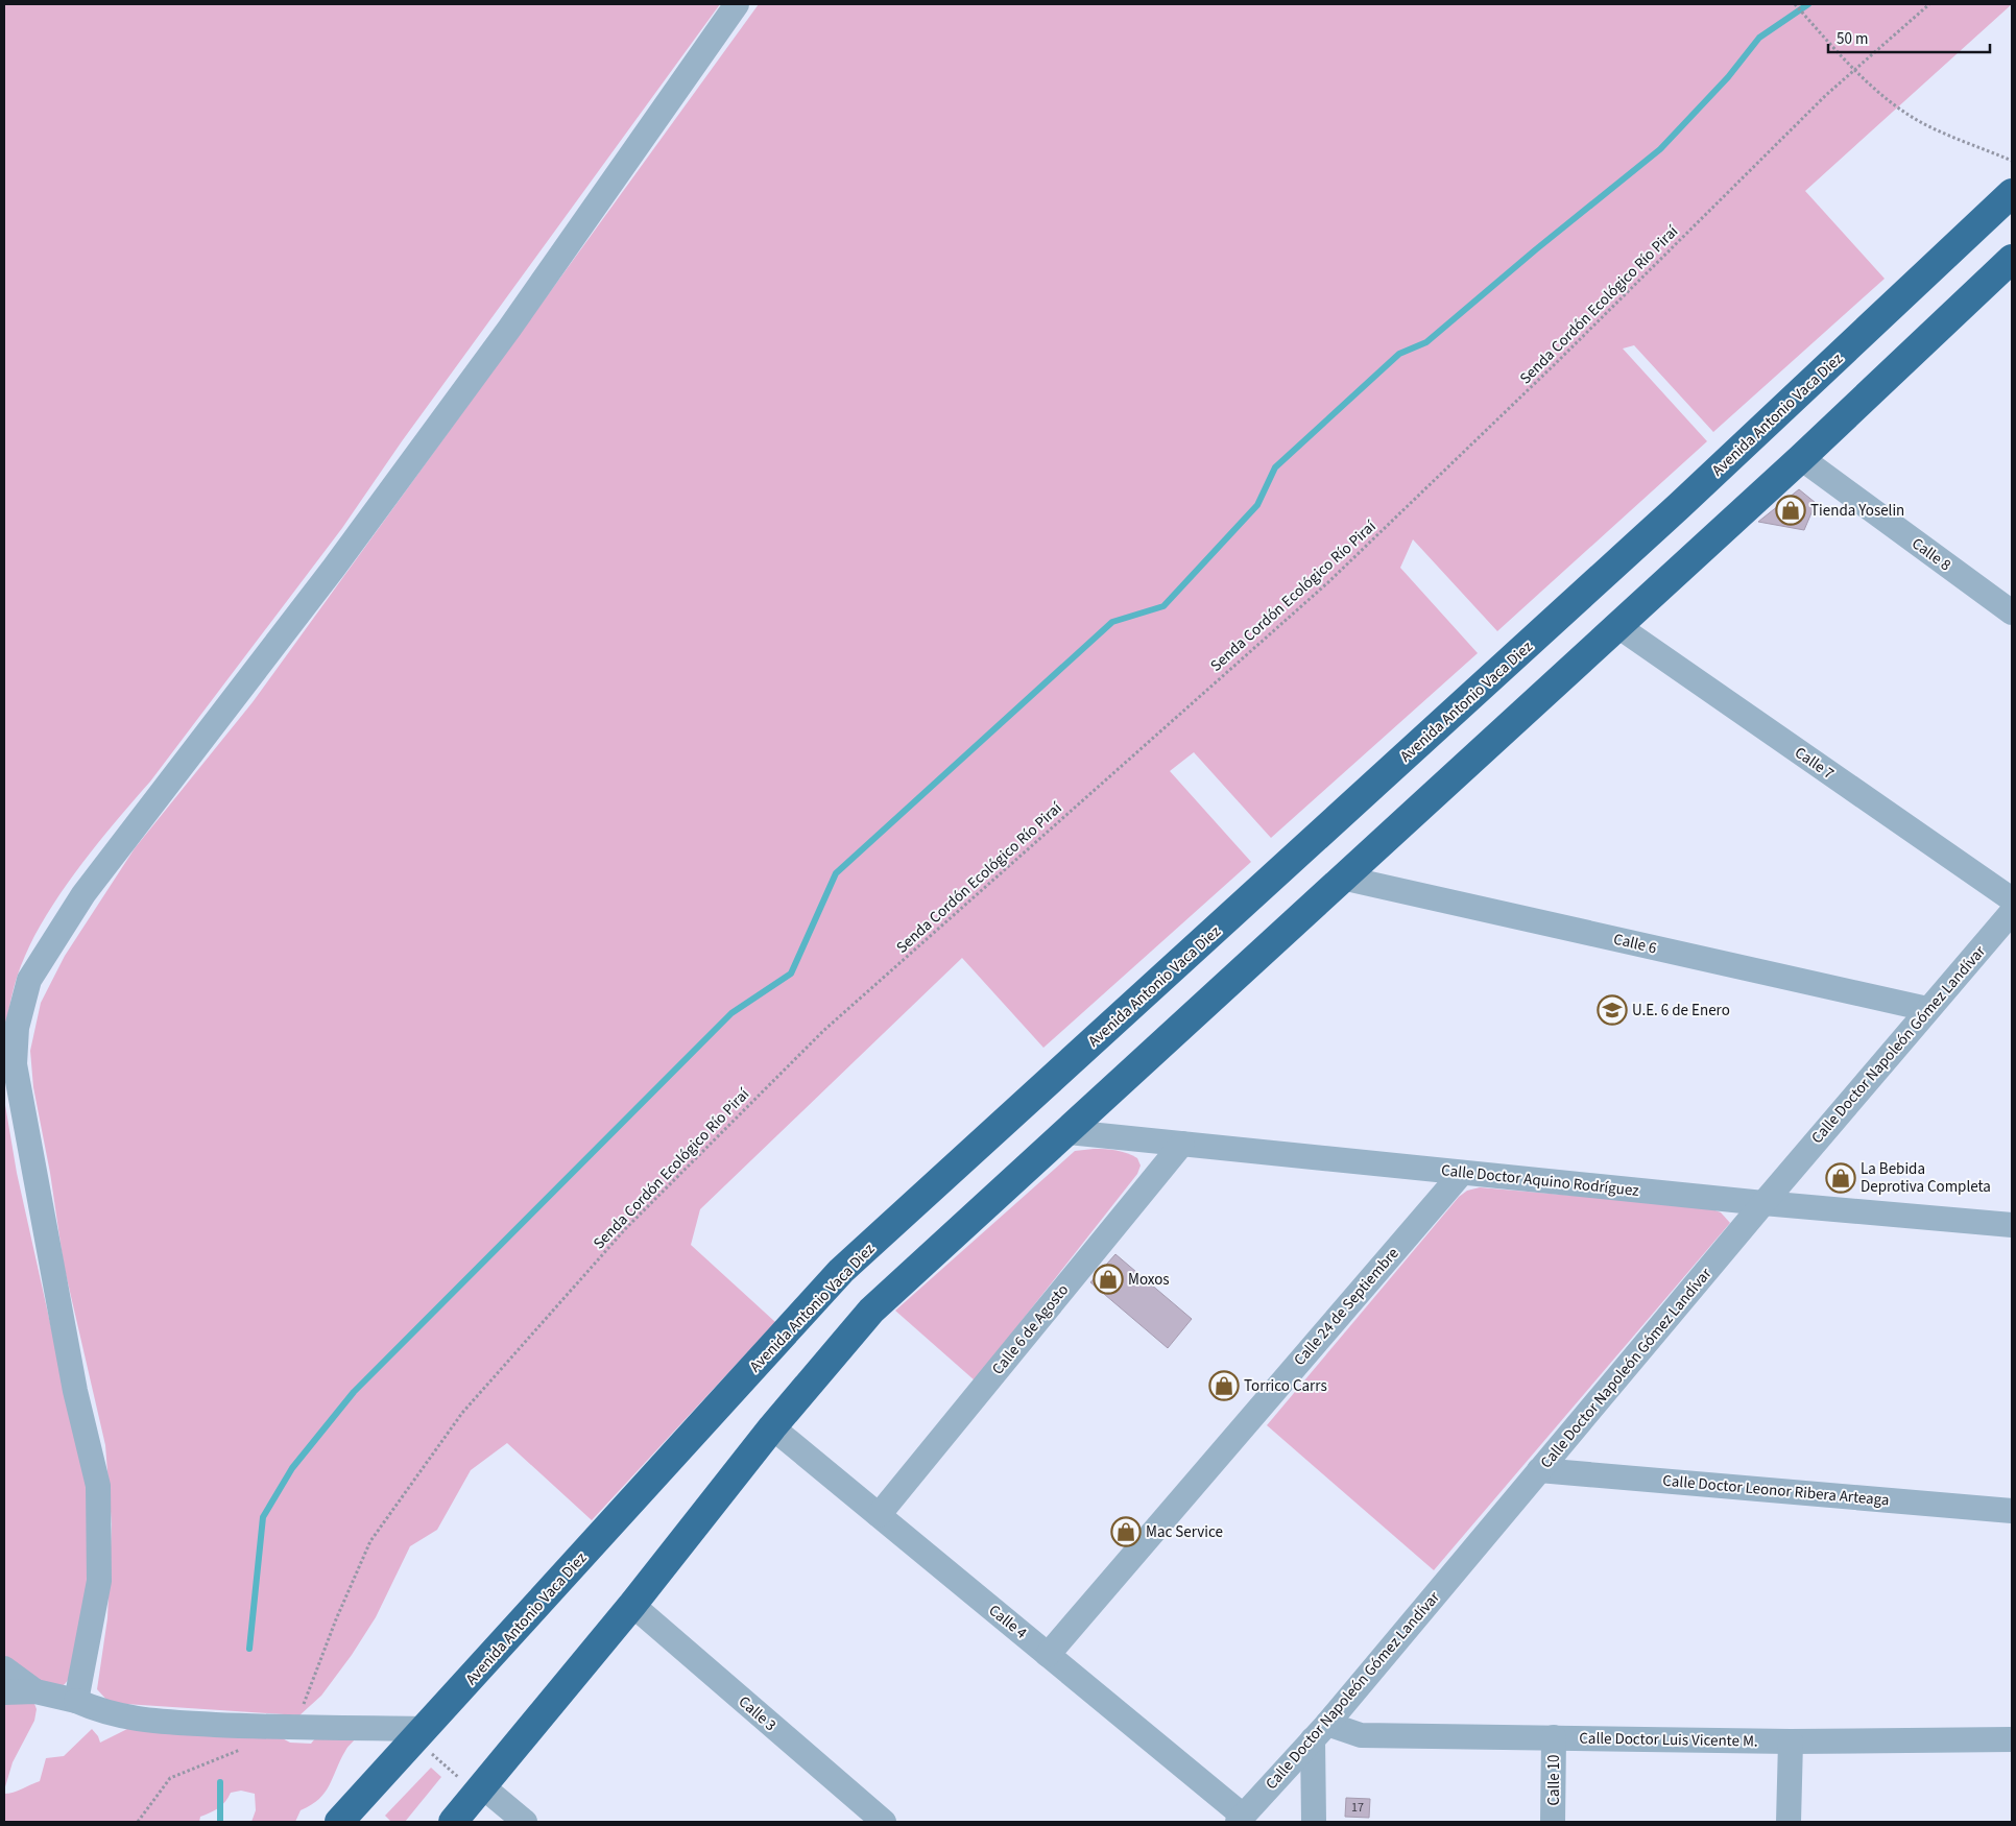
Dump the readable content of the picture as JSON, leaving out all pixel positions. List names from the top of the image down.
{
  "streets": {
    "highway": ["Avenida Antonio Vaca Diez"],
    "street": [
      "Calle 8",
      "Calle 7",
      "Calle 6",
      "Calle Doctor Napoleón Gómez Landívar",
      "Calle Doctor Aquino Rodríguez",
      "Calle 24 de Septiembre",
      "Calle 6 de Agosto",
      "Calle Doctor Leonor Ribera Arteaga",
      "Calle 4",
      "Calle 3",
      "Calle Doctor Luis Vicente M.",
      "Calle 10"
    ],
    "path": ["Senda Cordón Ecológico Río Piraí"]
  },
  "crossings": [
    ["Calle 6", "Calle Doctor Napoleón Gómez Landívar"],
    ["Calle Doctor Napoleón Gómez Landívar", "Calle Doctor Aquino Rodríguez"],
    ["Calle Doctor Napoleón Gómez Landívar", "Calle Doctor Leonor Ribera Arteaga"],
    ["Calle Doctor Napoleón Gómez Landívar", "Calle 4"],
    ["Calle Doctor Napoleón Gómez Landívar", "Calle Doctor Luis Vicente M."],
    ["Calle Doctor Aquino Rodríguez", "Calle 24 de Septiembre"],
    ["Calle Doctor Aquino Rodríguez", "Calle 6 de Agosto"],
    ["Calle 24 de Septiembre", "Calle 4"],
    ["Calle 6 de Agosto", "Calle 4"],
    ["Calle Doctor Luis Vicente M.", "Calle 10"]
  ],
  "places": {
    "shop": [
      "Tienda Yoselin",
      "La Bebida Deprotiva Completa",
      "Moxos",
      "Torrico Carrs",
      "Mac Service"
    ],
    "school or university": ["U.E. 6 de Enero"]
  },
  "house_numbers": ["17"],
  "scale_bar": "50 m"
}
